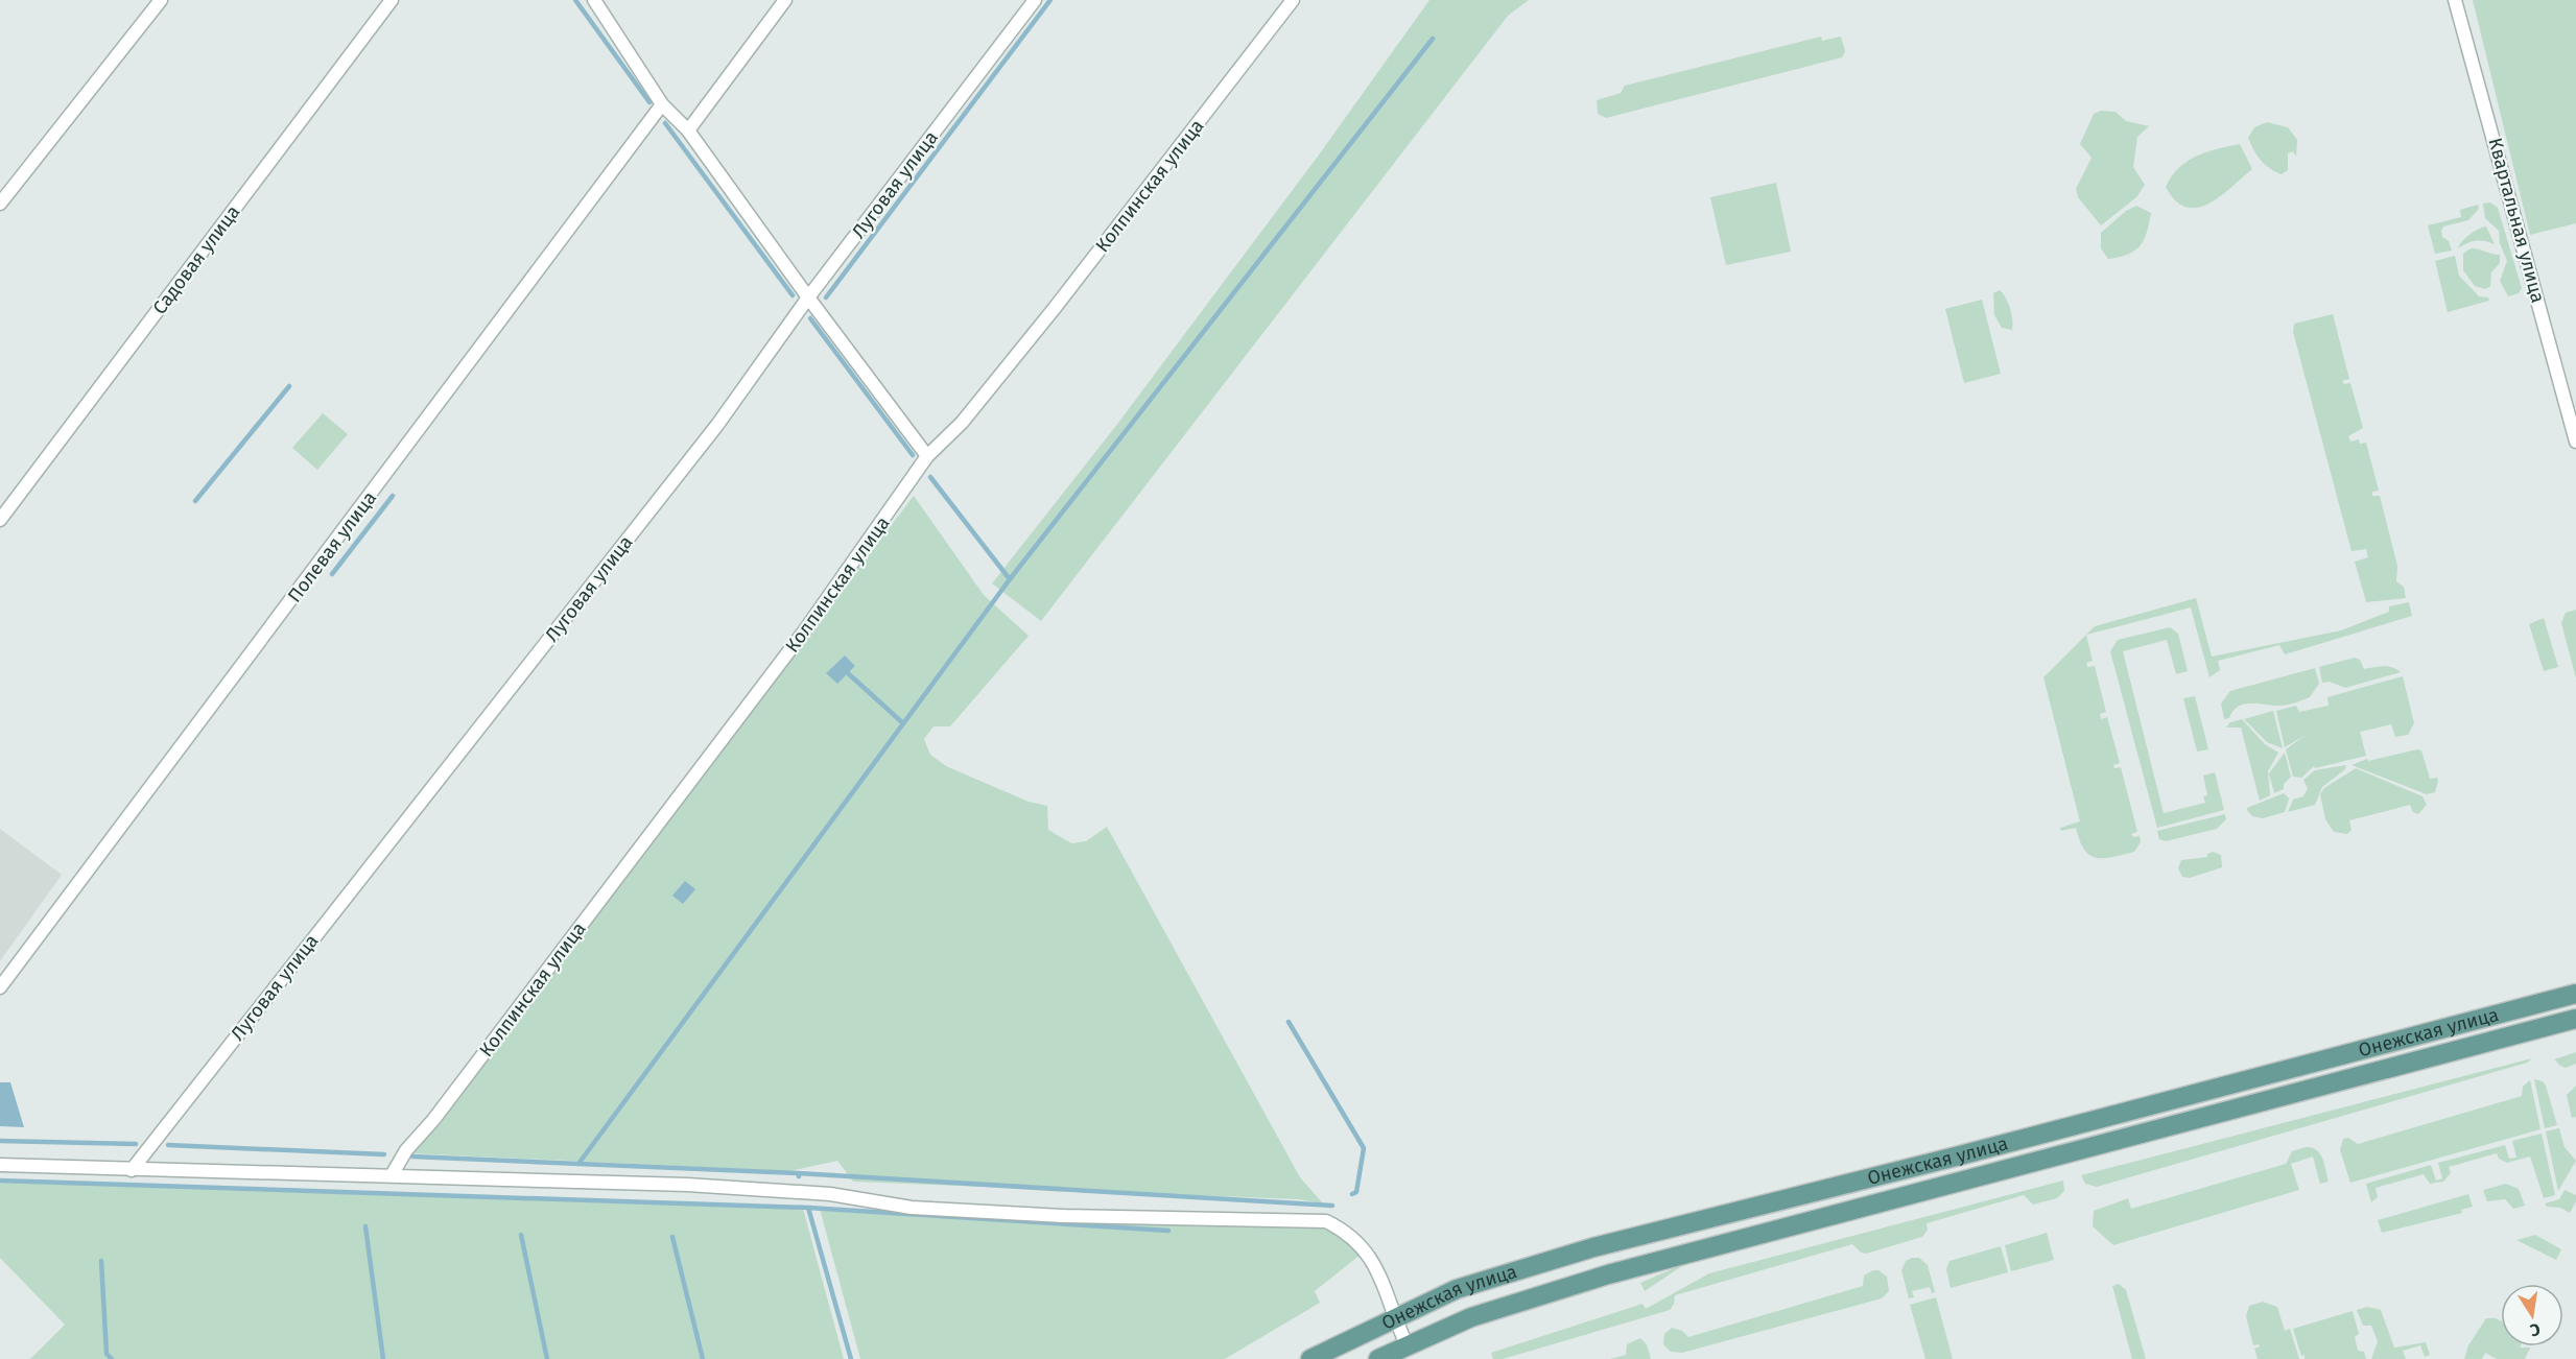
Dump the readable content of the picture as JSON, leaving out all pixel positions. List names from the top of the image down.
{
  "streets": {
    "main road": ["Онежская улица"],
    "street": [
      "Луговая улица",
      "Колпинская улица",
      "Квартальная улица",
      "Садовая улица",
      "Полевая улица"
    ]
  },
  "north": "bottom"
}
